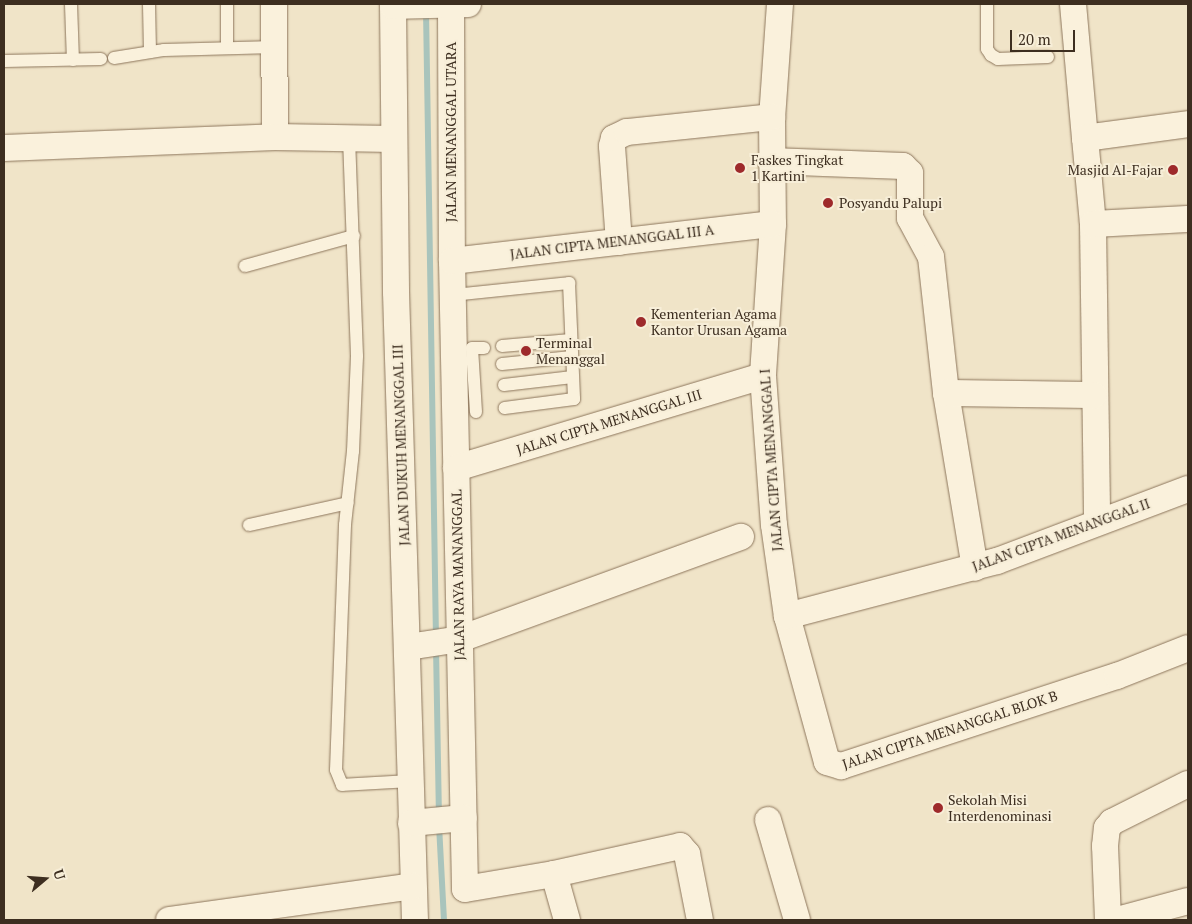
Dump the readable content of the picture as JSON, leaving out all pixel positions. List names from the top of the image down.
{
  "streets": {
    "street": [
      "JALAN MENANGGAL UTARA",
      "JALAN CIPTA MENANGGAL III A",
      "JALAN CIPTA MENANGGAL III",
      "JALAN DUKUH MENANGGAL III",
      "JALAN CIPTA MENANGGAL I",
      "JALAN CIPTA MENANGGAL II",
      "JALAN RAYA MANANGGAL",
      "JALAN CIPTA MENANGGAL BLOK B"
    ]
  },
  "crossings": [
    ["JALAN MENANGGAL UTARA", "JALAN CIPTA MENANGGAL III A"],
    ["JALAN MENANGGAL UTARA", "JALAN RAYA MANANGGAL"],
    ["JALAN CIPTA MENANGGAL III A", "JALAN CIPTA MENANGGAL I"],
    ["JALAN CIPTA MENANGGAL III A", "JALAN RAYA MANANGGAL"],
    ["JALAN CIPTA MENANGGAL III", "JALAN CIPTA MENANGGAL I"],
    ["JALAN CIPTA MENANGGAL III", "JALAN RAYA MANANGGAL"],
    ["JALAN CIPTA MENANGGAL I", "JALAN CIPTA MENANGGAL II"],
    ["JALAN CIPTA MENANGGAL I", "JALAN CIPTA MENANGGAL BLOK B"],
    ["JALAN CIPTA MENANGGAL II", "JALAN CIPTA MENANGGAL BLOK B"]
  ],
  "places": [
    "Faskes Tingkat 1 Kartini",
    "Masjid Al-Fajar",
    "Posyandu Palupi",
    "Kementerian Agama Kantor Urusan Agama",
    "Terminal Menanggal",
    "Sekolah Misi Interdenominasi"
  ],
  "scale_bar": "20 m",
  "north": "right"
}
